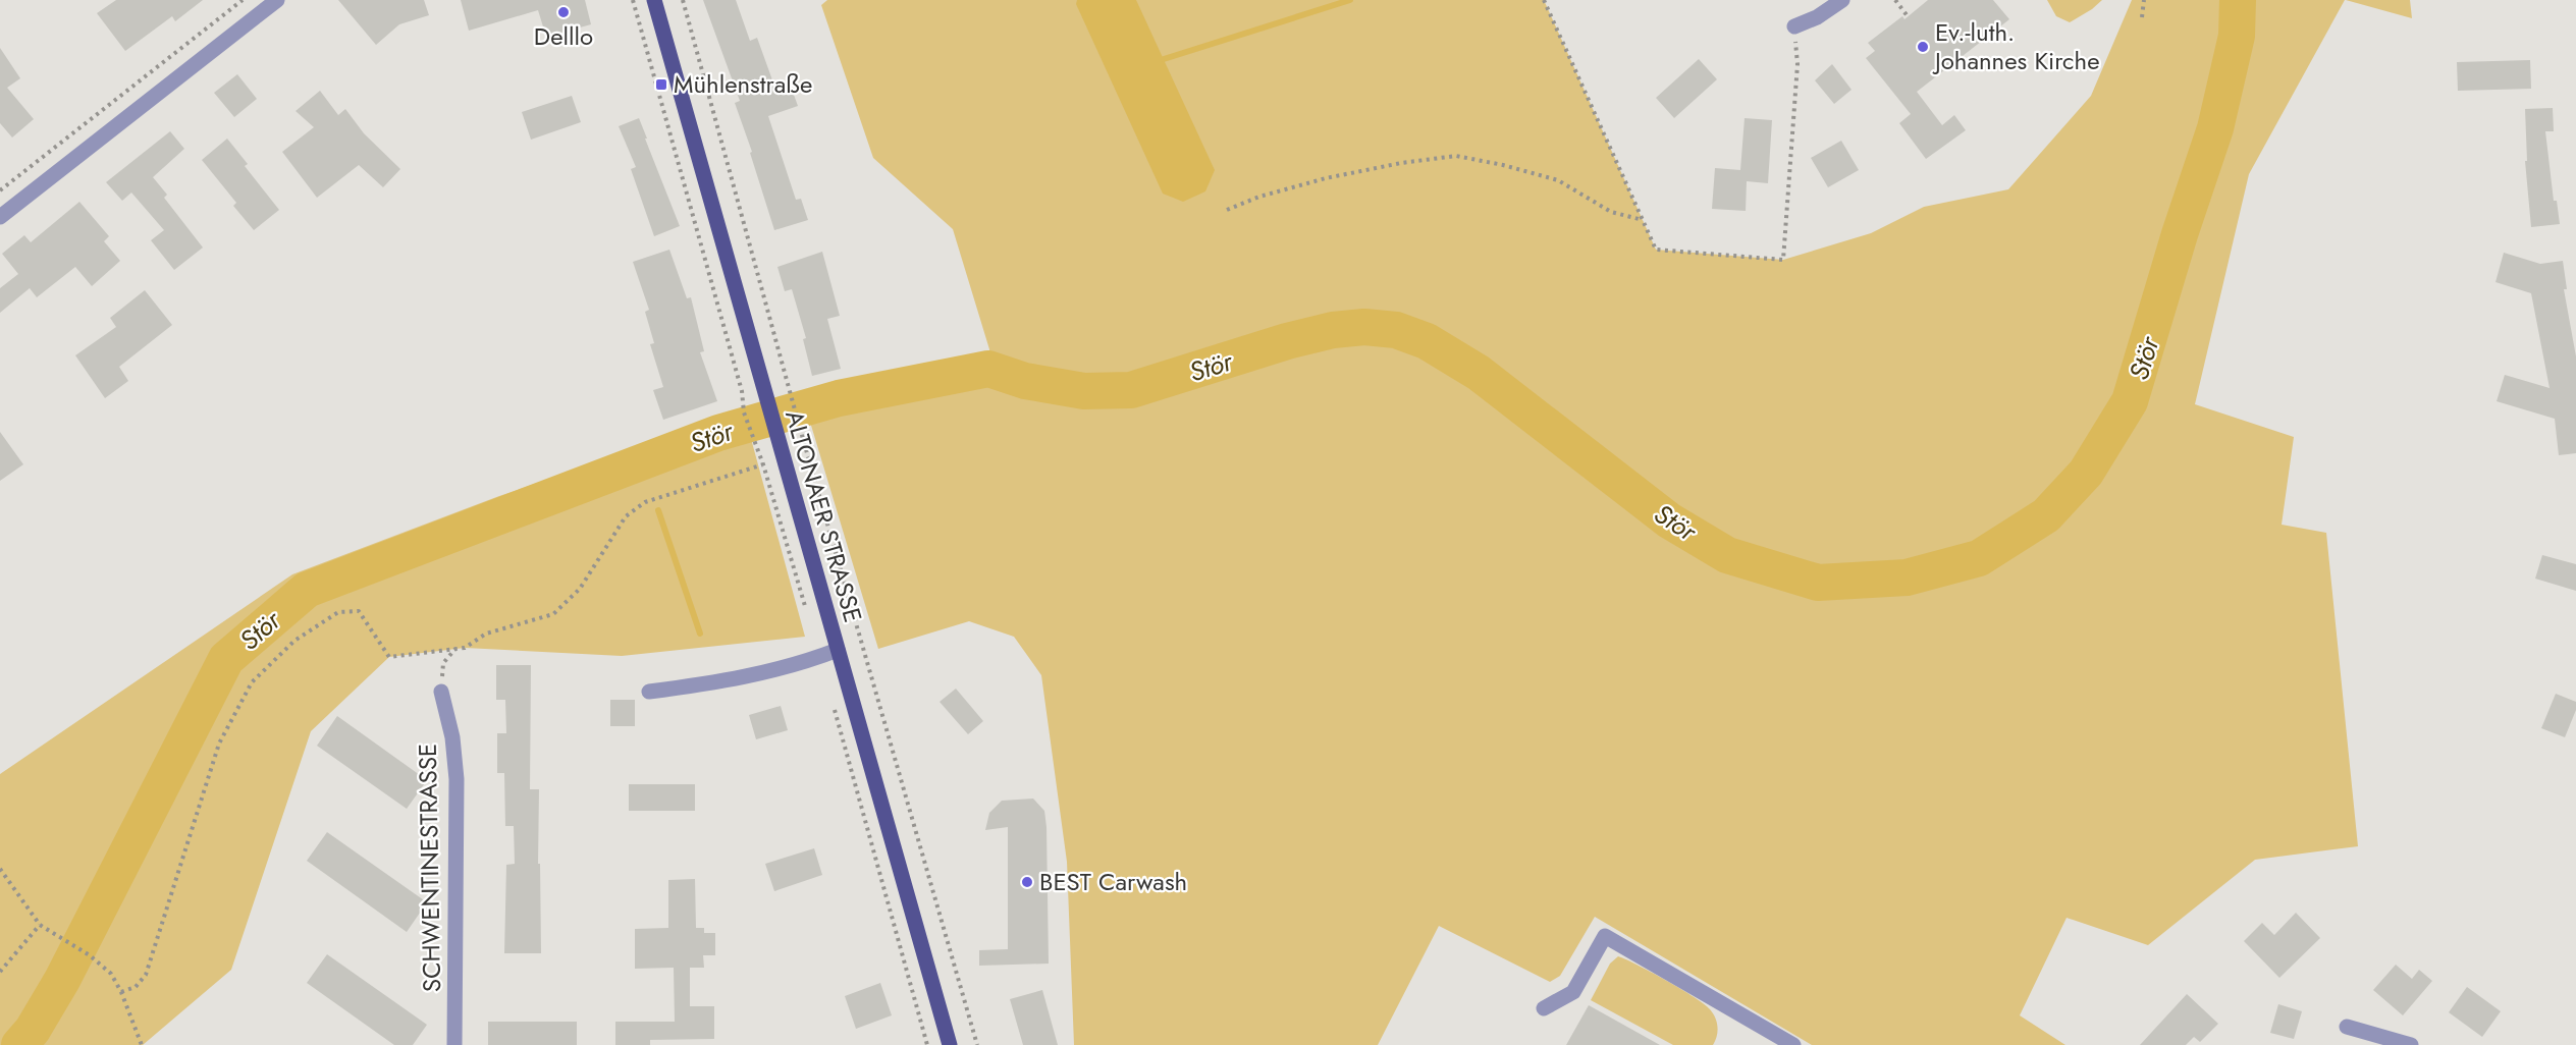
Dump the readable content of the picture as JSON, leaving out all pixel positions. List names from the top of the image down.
{
  "streets": {
    "main road": ["ALTONAER STRASSE"],
    "street": ["SCHWENTINESTRASSE"]
  },
  "water": ["Stör"],
  "places": {
    "other": ["Delllo", "Ev.-luth. Johannes Kirche", "BEST Carwash"],
    "transit": ["Mühlenstraße"]
  }
}
